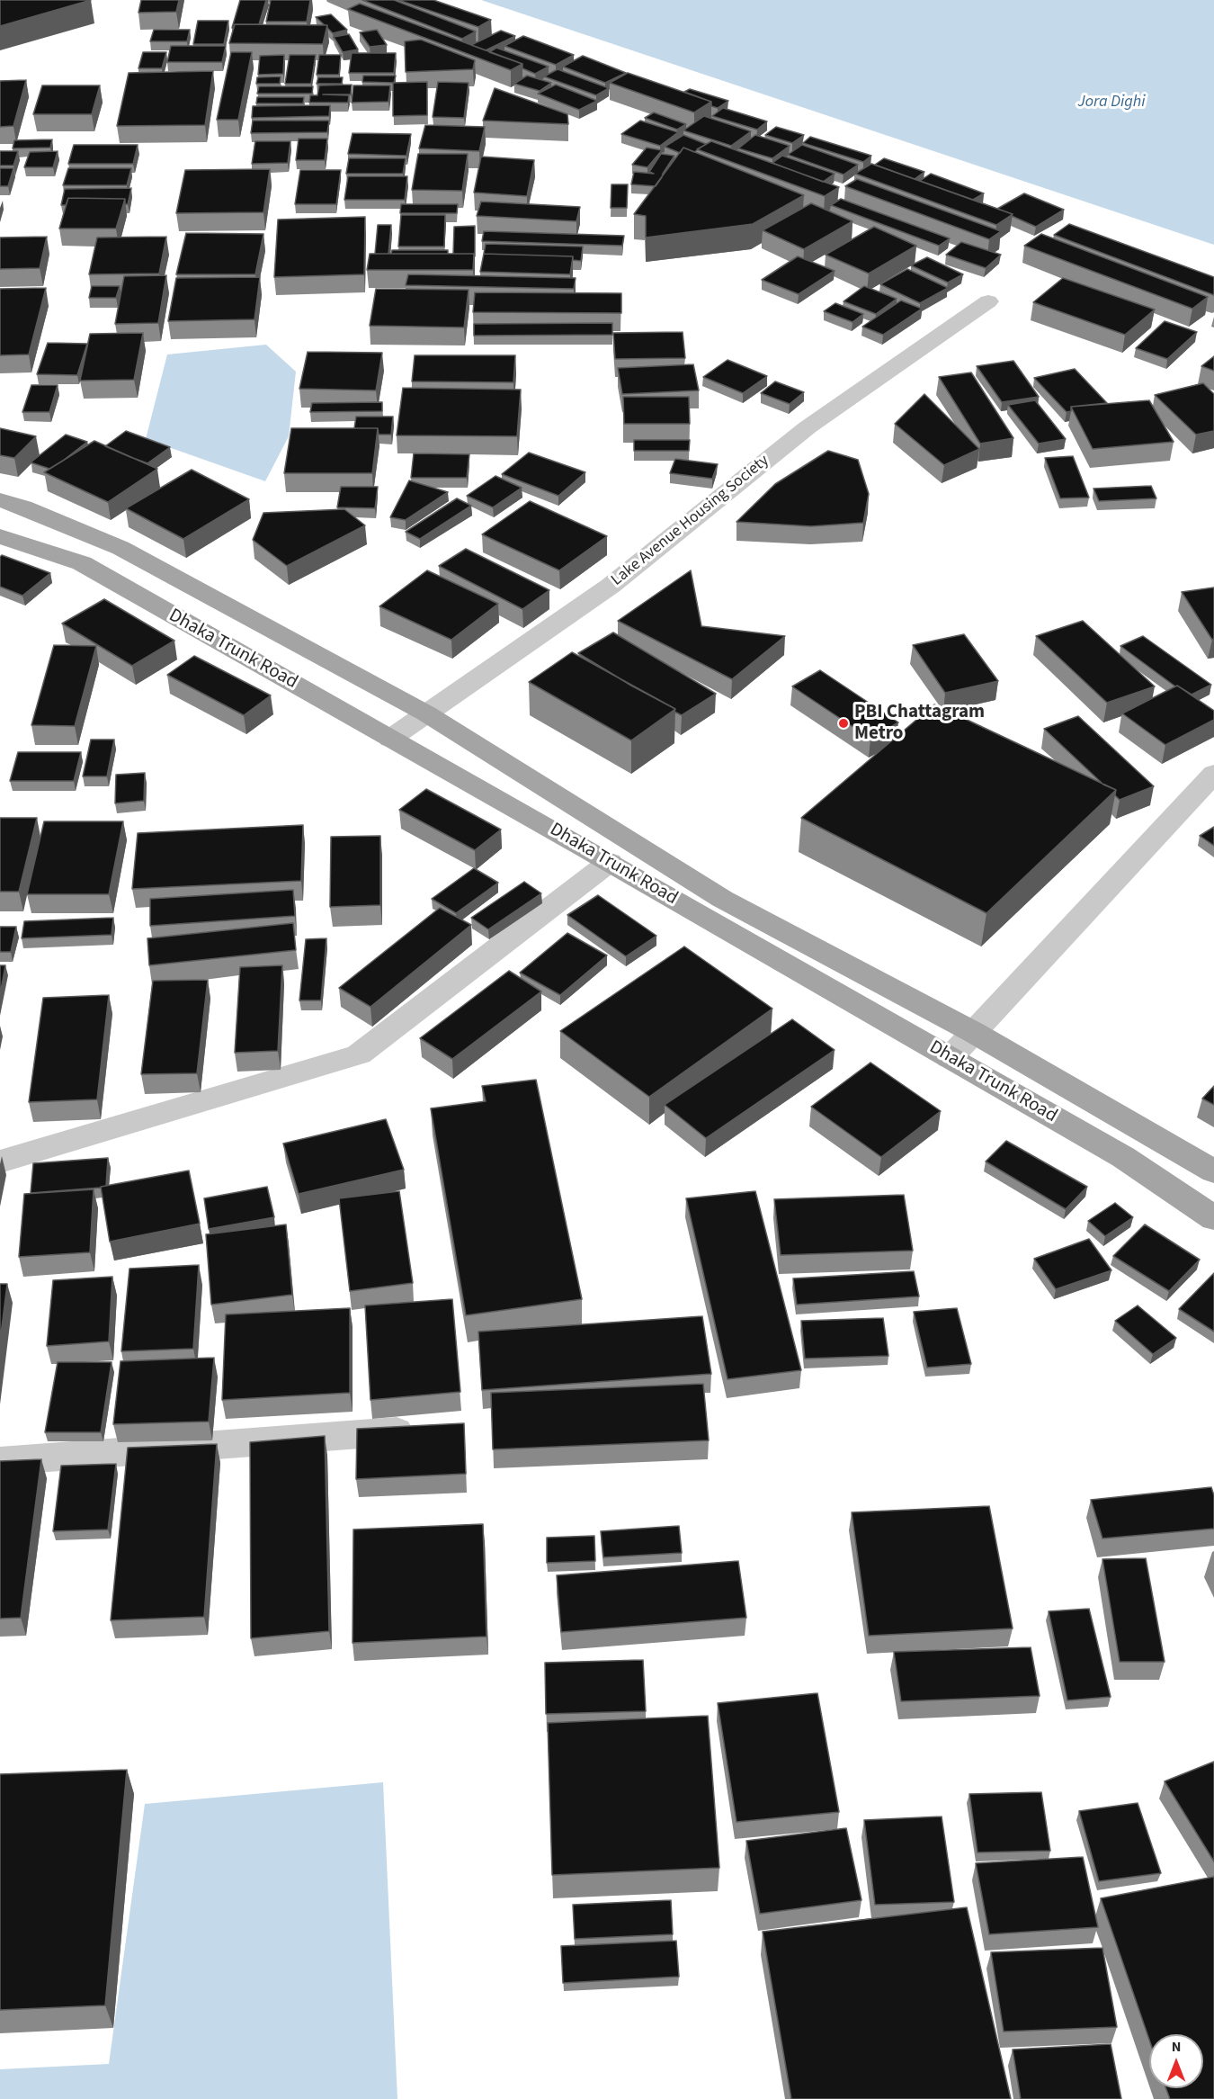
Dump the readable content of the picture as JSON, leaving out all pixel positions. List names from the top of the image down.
{
  "streets": {
    "main road": ["Dhaka Trunk Road"],
    "street": ["Lake Avenue Housing Society"]
  },
  "crossings": [
    ["Lake Avenue Housing Society", "Dhaka Trunk Road"]
  ],
  "water": ["Jora Dighi"],
  "places": ["PBI Chattagram Metro"],
  "north": "top"
}
